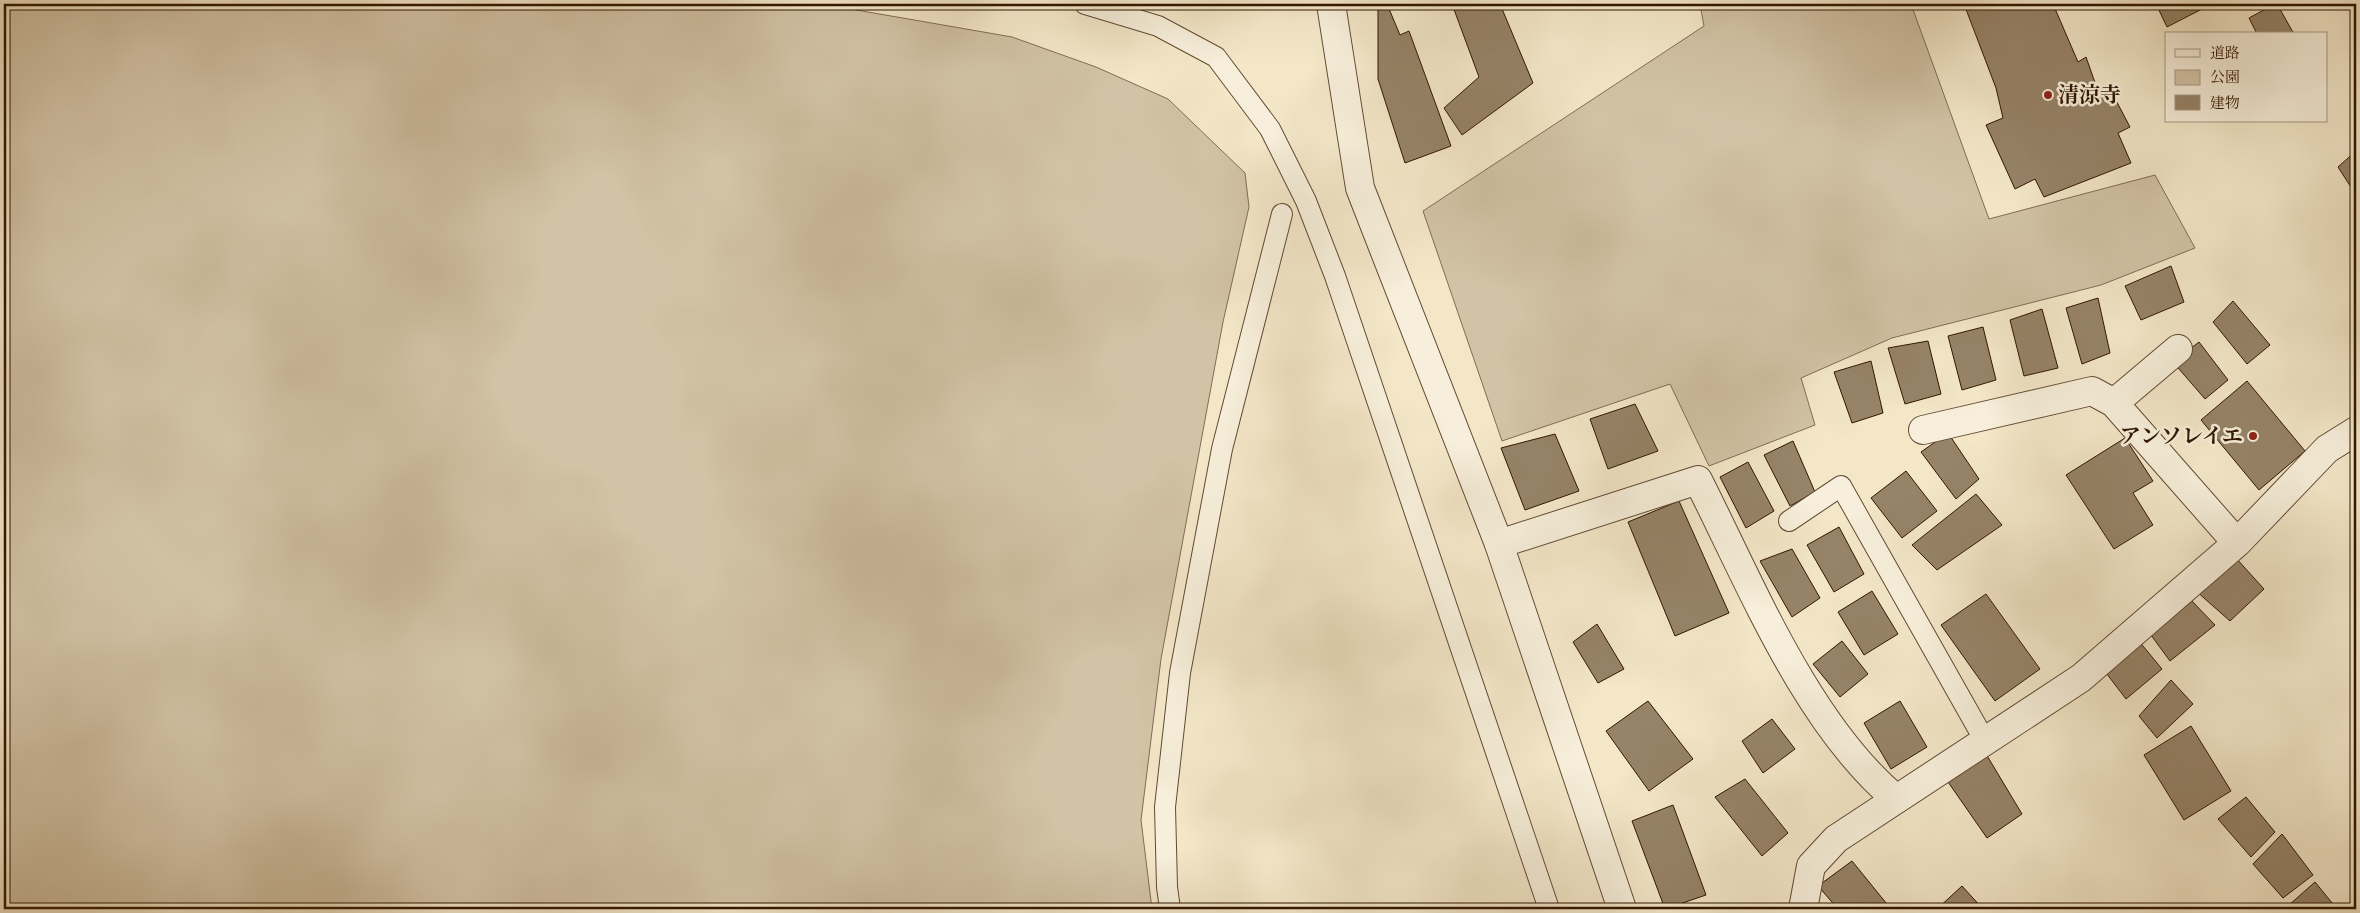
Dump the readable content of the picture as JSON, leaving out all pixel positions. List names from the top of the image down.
{
  "places": ["清涼寺", "アンソレイエ"],
  "legend": ["道路", "公園", "建物"]
}
